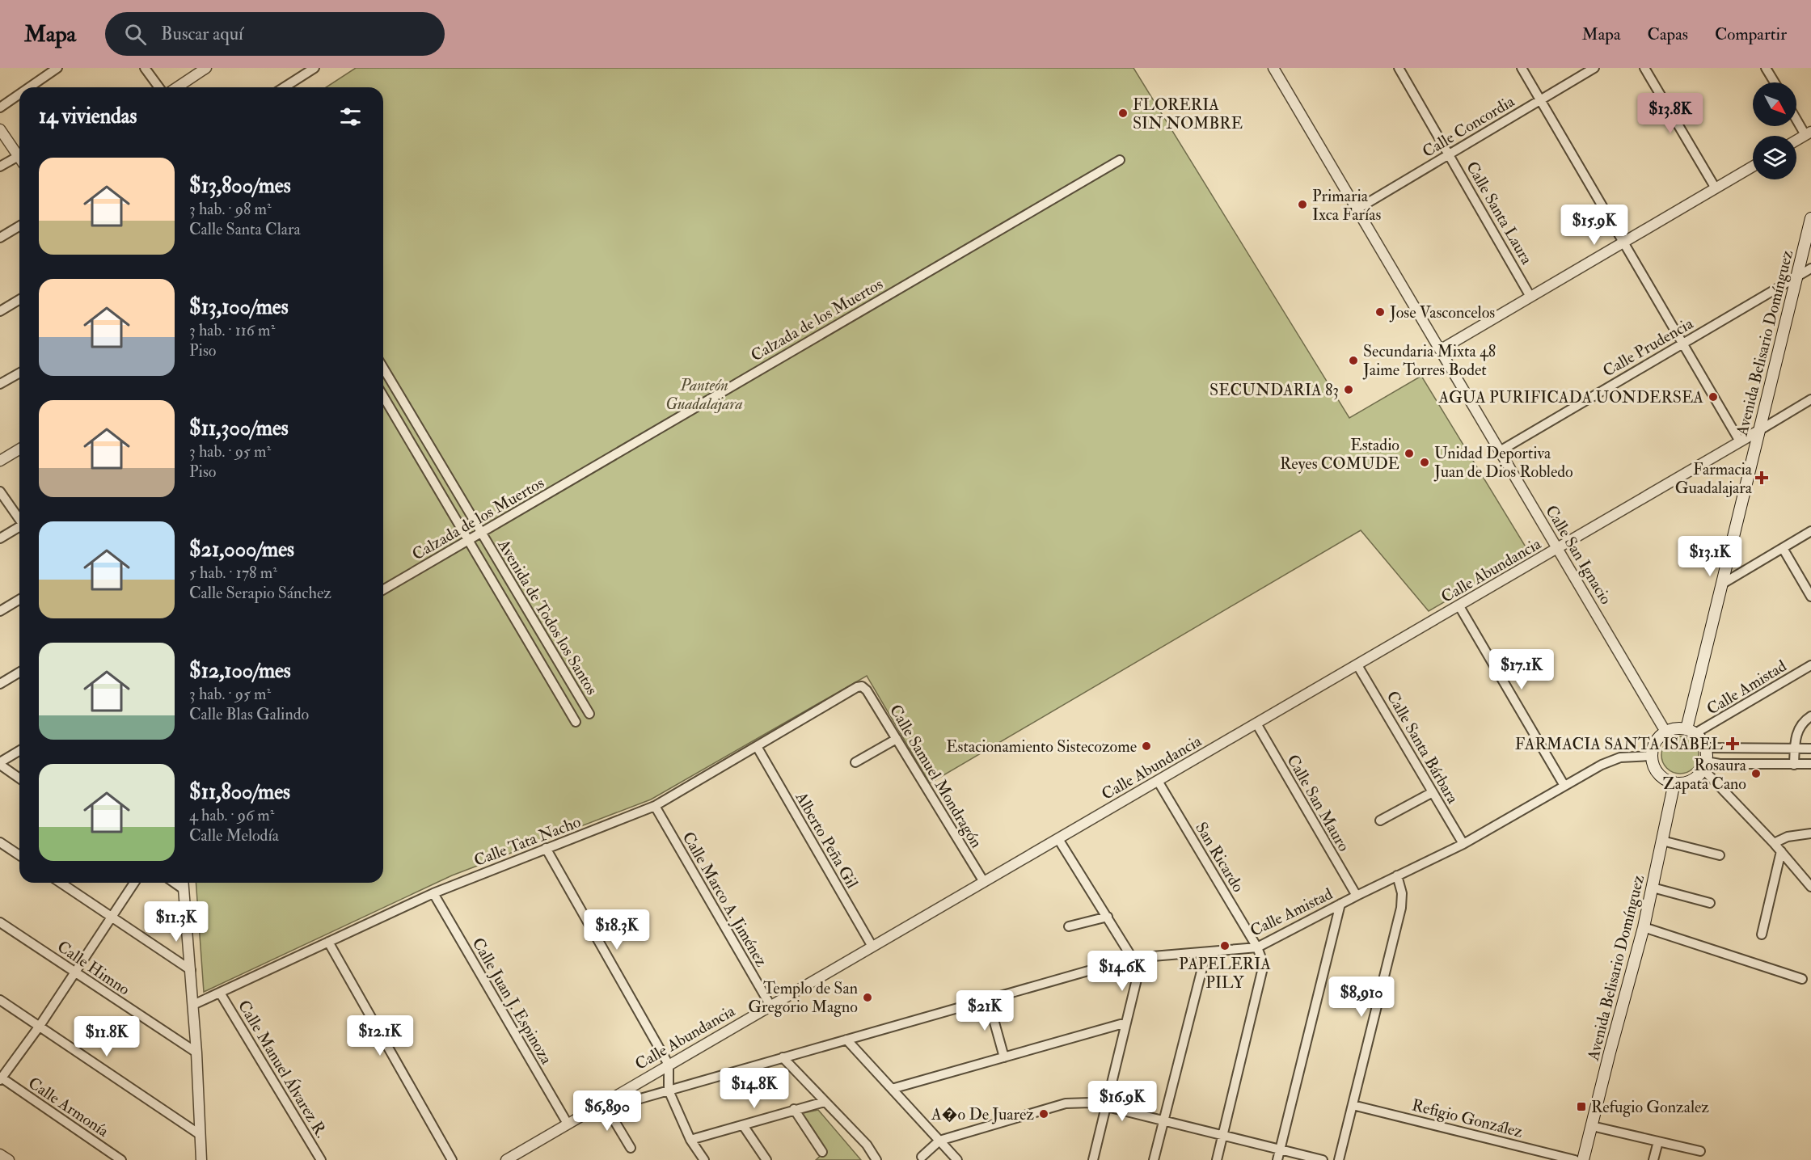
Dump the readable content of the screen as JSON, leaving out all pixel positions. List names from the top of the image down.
{
  "streets": {
    "main road": ["Avenida Belisario Domínguez"],
    "street": [
      "Calle Concordia",
      "Calle Santa Laura",
      "Calzada de los Muertos",
      "Calle Prudencia",
      "Calle San Ignacio",
      "Calle Abundancia",
      "Avenida de Todos los Santos",
      "Calle Amistad",
      "Calle Santa Bárbara",
      "Calle Samuel Mondragón",
      "Calle San Mauro",
      "Alberto Peña Gil",
      "Calle Tata Nacho",
      "San Ricardo",
      "Calle Marco A. Jiménez",
      "Calle Himno",
      "Calle Juan J. Espinoza",
      "Calle Manuel Álvarez R.",
      "Calle Armonía",
      "Refigio González"
    ]
  },
  "crossings": [
    ["Calle Concordia", "Calle Santa Laura"],
    ["Calle Concordia", "Calle San Ignacio"],
    ["Calzada de los Muertos", "Avenida de Todos los Santos"],
    ["Avenida Belisario Domínguez", "Calle Prudencia"],
    ["Avenida Belisario Domínguez", "Calle San Ignacio"],
    ["Avenida Belisario Domínguez", "Calle Abundancia"],
    ["Avenida Belisario Domínguez", "Calle Amistad"],
    ["Calle Prudencia", "Calle San Ignacio"],
    ["Calle San Ignacio", "Calle Abundancia"],
    ["Calle San Ignacio", "Calle Amistad"],
    ["Calle Abundancia", "Calle Amistad"],
    ["Calle Abundancia", "Calle Santa Bárbara"],
    ["Calle Abundancia", "Calle Samuel Mondragón"],
    ["Calle Abundancia", "Calle San Mauro"],
    ["Calle Abundancia", "Alberto Peña Gil"],
    ["Calle Abundancia", "San Ricardo"],
    ["Calle Abundancia", "Calle Marco A. Jiménez"],
    ["Calle Abundancia", "Calle Juan J. Espinoza"],
    ["Calle Amistad", "Calle Santa Bárbara"],
    ["Calle Amistad", "Calle San Mauro"],
    ["Calle Amistad", "San Ricardo"],
    ["Calle Samuel Mondragón", "Calle Tata Nacho"],
    ["Alberto Peña Gil", "Calle Tata Nacho"],
    ["Calle Tata Nacho", "Calle Marco A. Jiménez"],
    ["Calle Tata Nacho", "Calle Juan J. Espinoza"],
    ["Calle Tata Nacho", "Calle Manuel Álvarez R."]
  ],
  "parks": ["Panteón Guadalajara"],
  "places": {
    "other": [
      "FLORERIA SIN NOMBRE",
      "Primaria Ixca Farías",
      "Jose Vasconcelos",
      "Secundaria Mixta 48 Jaime Torres Bodet",
      "SECUNDARIA 83",
      "AGUA PURIFICADA UONDERSEA",
      "Estadio Reyes COMUDE",
      "Unidad Deportiva Juan de Dios Robledo",
      "Estacionamiento Sistecozome",
      "Rosaura Zapata Cano",
      "PAPELERIA PILY",
      "Templo de San Gregorio Magno",
      "A�o De Juarez"
    ],
    "health": ["Farmacia Guadalajara", "FARMACIA SANTA ISABEL"],
    "transit": ["Refugio Gonzalez"]
  },
  "north": "bottom right",
  "page": {
    "header": "Mapa",
    "search": "Buscar aquí",
    "nav": ["Mapa", "Capas", "Compartir"],
    "heading": "14 viviendas",
    "price": [
      "$13.8K",
      "$15.9K",
      "$13.1K",
      "$17.1K",
      "$11.3K",
      "$18.3K",
      "$14.6K",
      "$8,910",
      "$21K",
      "$12.1K",
      "$11.8K",
      "$14.8K",
      "$16.9K",
      "$6,890"
    ],
    "list": [
      {
        "name": "$13,800/mes",
        "note": "3 hab. · 98 m² · Calle Santa Clara"
      },
      {
        "name": "$13,100/mes",
        "note": "3 hab. · 116 m² · Piso"
      },
      {
        "name": "$11,300/mes",
        "note": "3 hab. · 95 m² · Piso"
      },
      {
        "name": "$21,000/mes",
        "note": "5 hab. · 178 m² · Calle Serapio Sánchez"
      },
      {
        "name": "$12,100/mes",
        "note": "3 hab. · 95 m² · Calle Blas Galindo"
      },
      {
        "name": "$11,800/mes",
        "note": "4 hab. · 96 m² · Calle Melodía"
      }
    ]
  }
}
